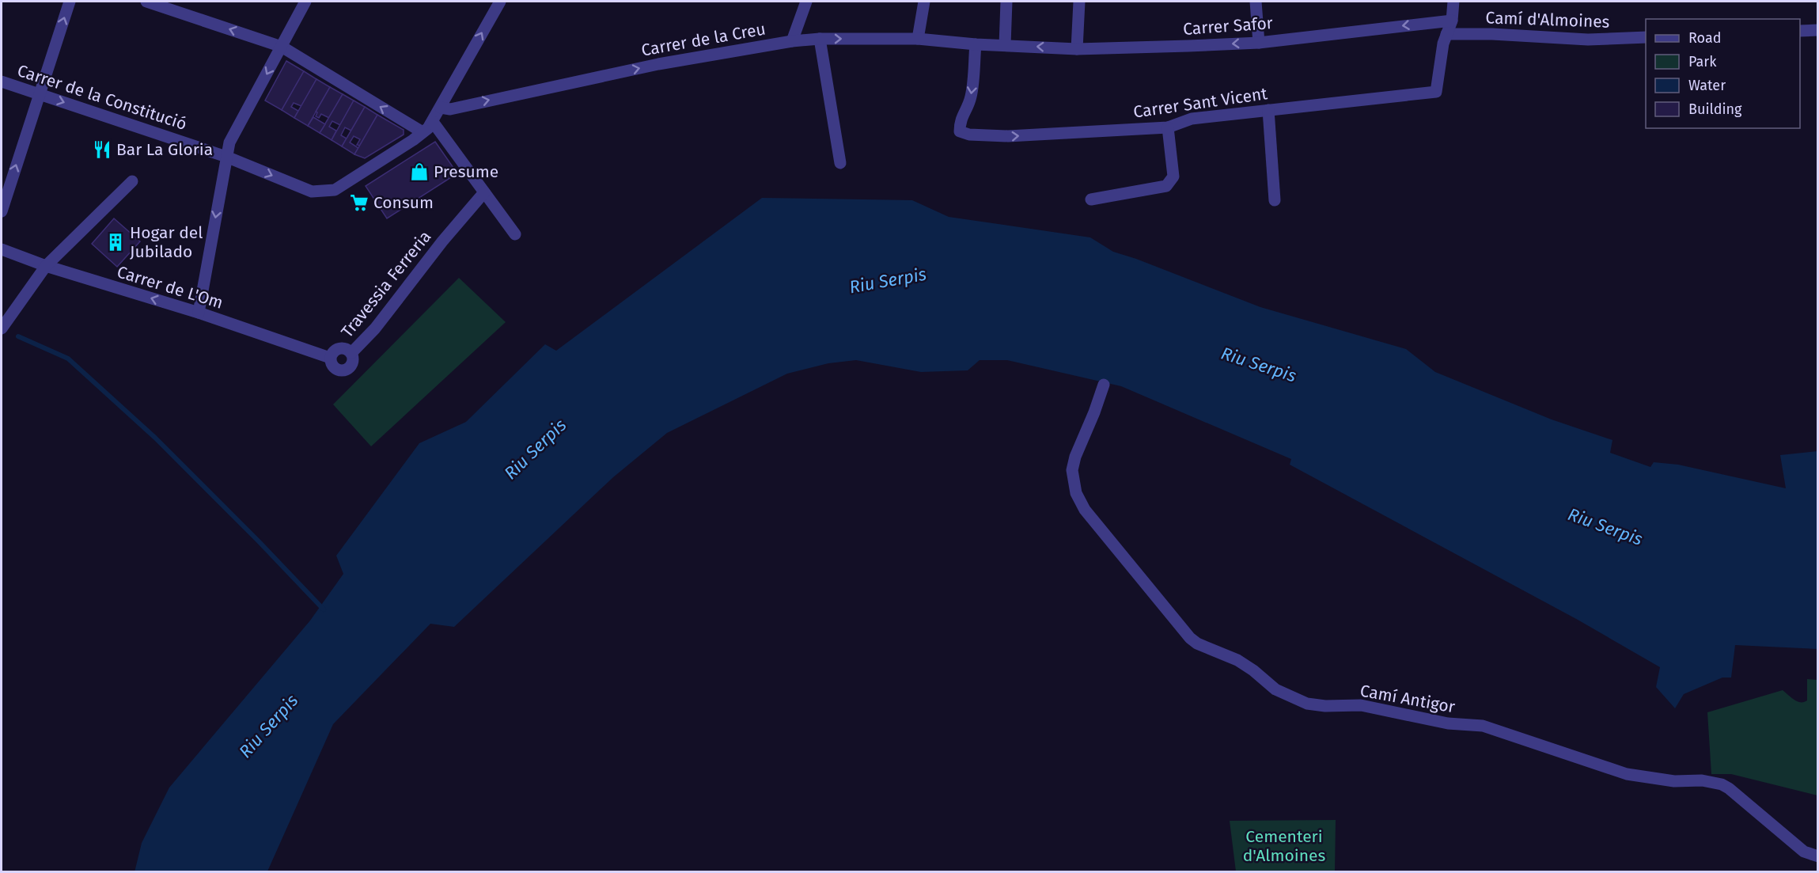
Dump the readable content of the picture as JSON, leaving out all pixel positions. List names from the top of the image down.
{
  "streets": {
    "street": [
      "Camí d'Almoines",
      "Carrer Safor",
      "Carrer de la Creu",
      "Carrer de la Constitució",
      "Carrer Sant Vicent",
      "Travessia Ferreria",
      "Carrer de L'Om",
      "Camí Antigor"
    ]
  },
  "crossings": [
    ["Camí d'Almoines", "Carrer Sant Vicent"],
    ["Carrer Safor", "Carrer de la Creu"],
    ["Carrer Safor", "Carrer Sant Vicent"],
    ["Carrer de la Creu", "Carrer de la Constitució"],
    ["Carrer de la Creu", "Carrer Sant Vicent"],
    ["Travessia Ferreria", "Carrer de L'Om"]
  ],
  "one_way": [
    "Carrer Safor",
    "Carrer de la Creu",
    "Carrer de la Constitució",
    "Carrer de L'Om"
  ],
  "water": ["Riu Serpis"],
  "parks": ["Cementeri d'Almoines"],
  "places": {
    "restaurant": ["Bar La Gloria"],
    "shop": ["Presume"],
    "supermarket": ["Consum"],
    "building": ["Hogar del Jubilado"]
  },
  "legend": [
    "Road",
    "Park",
    "Water",
    "Building"
  ]
}
